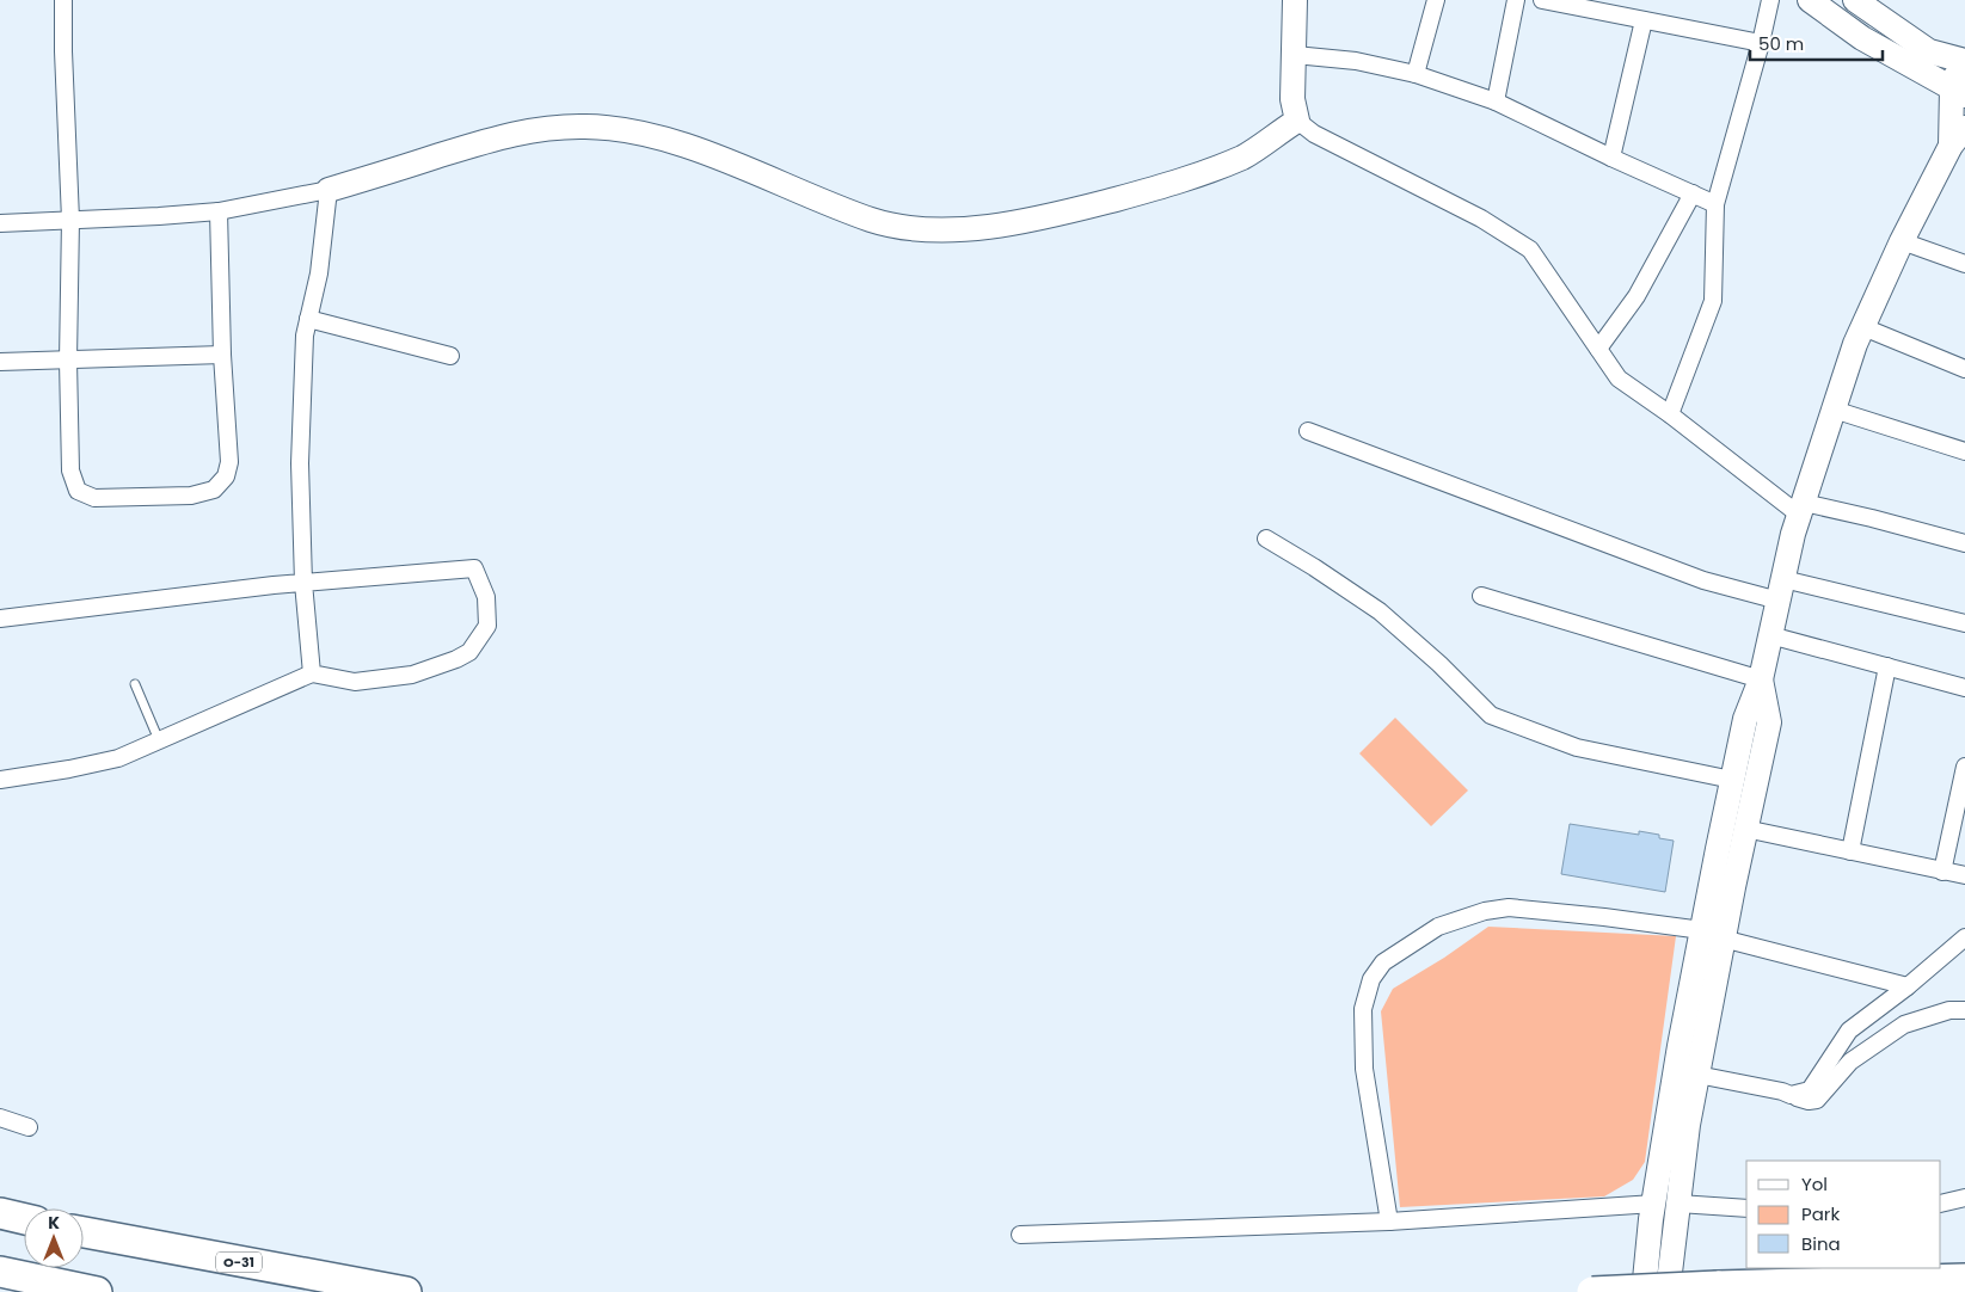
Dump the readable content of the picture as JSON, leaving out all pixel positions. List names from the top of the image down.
{
  "streets": {
    "highway": ["O-31"]
  },
  "legend": ["Yol", "Park", "Bina"],
  "scale_bar": "50 m",
  "north": "top"
}
